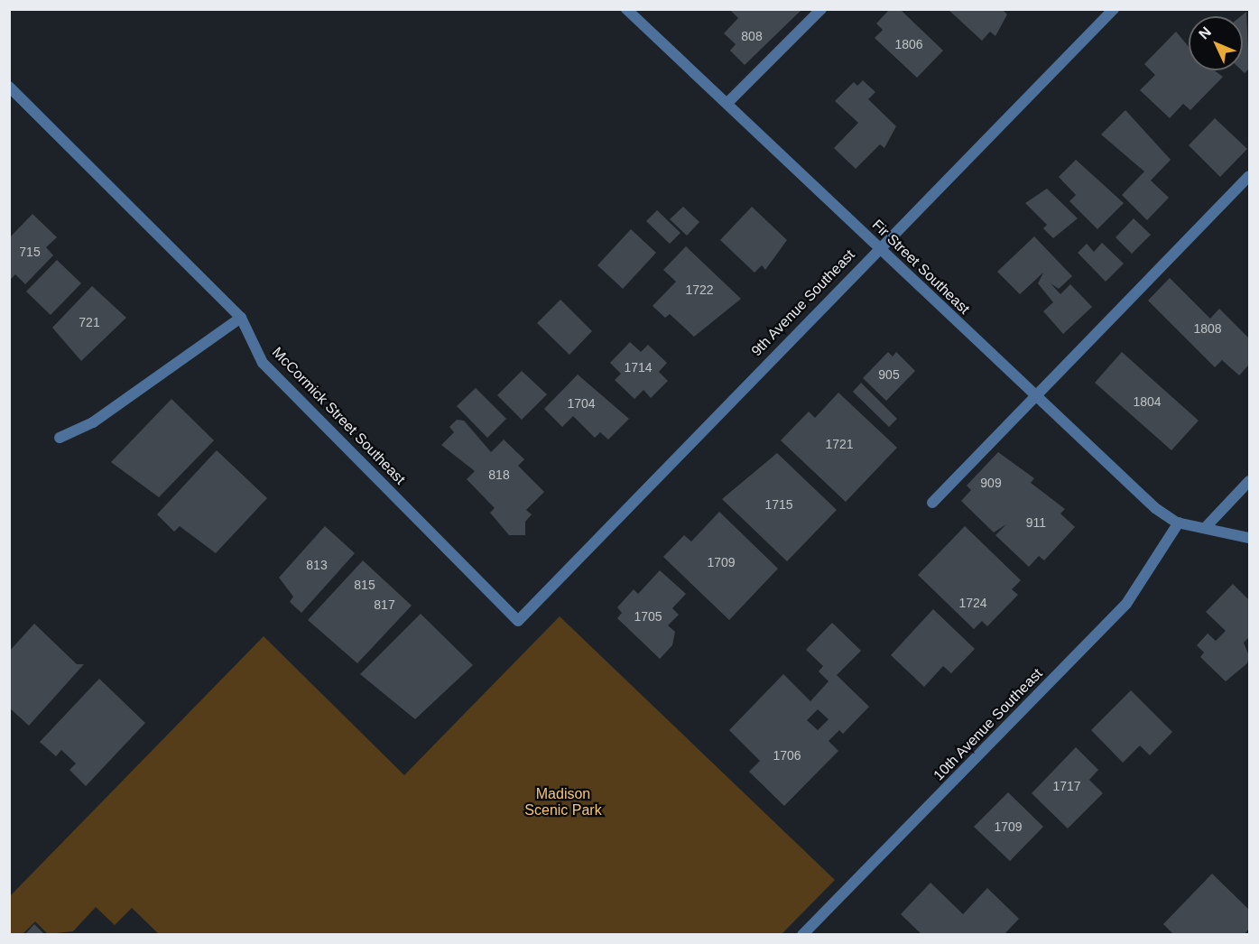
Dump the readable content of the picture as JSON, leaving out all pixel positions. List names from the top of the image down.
{
  "streets": {
    "street": [
      "Fir Street Southeast",
      "9th Avenue Southeast",
      "McCormick Street Southeast",
      "10th Avenue Southeast"
    ]
  },
  "crossings": [
    ["Fir Street Southeast", "9th Avenue Southeast"],
    ["Fir Street Southeast", "10th Avenue Southeast"],
    ["9th Avenue Southeast", "McCormick Street Southeast"]
  ],
  "parks": ["Madison Scenic Park"],
  "house_numbers": [
    "808",
    "1806",
    "715",
    "1722",
    "721",
    "1808",
    "1714",
    "905",
    "1804",
    "1704",
    "1721",
    "818",
    "909",
    "1715",
    "911",
    "1709",
    "813",
    "815",
    "1724",
    "817",
    "1705",
    "1706",
    "1717",
    "1709"
  ],
  "north": "top left"
}
